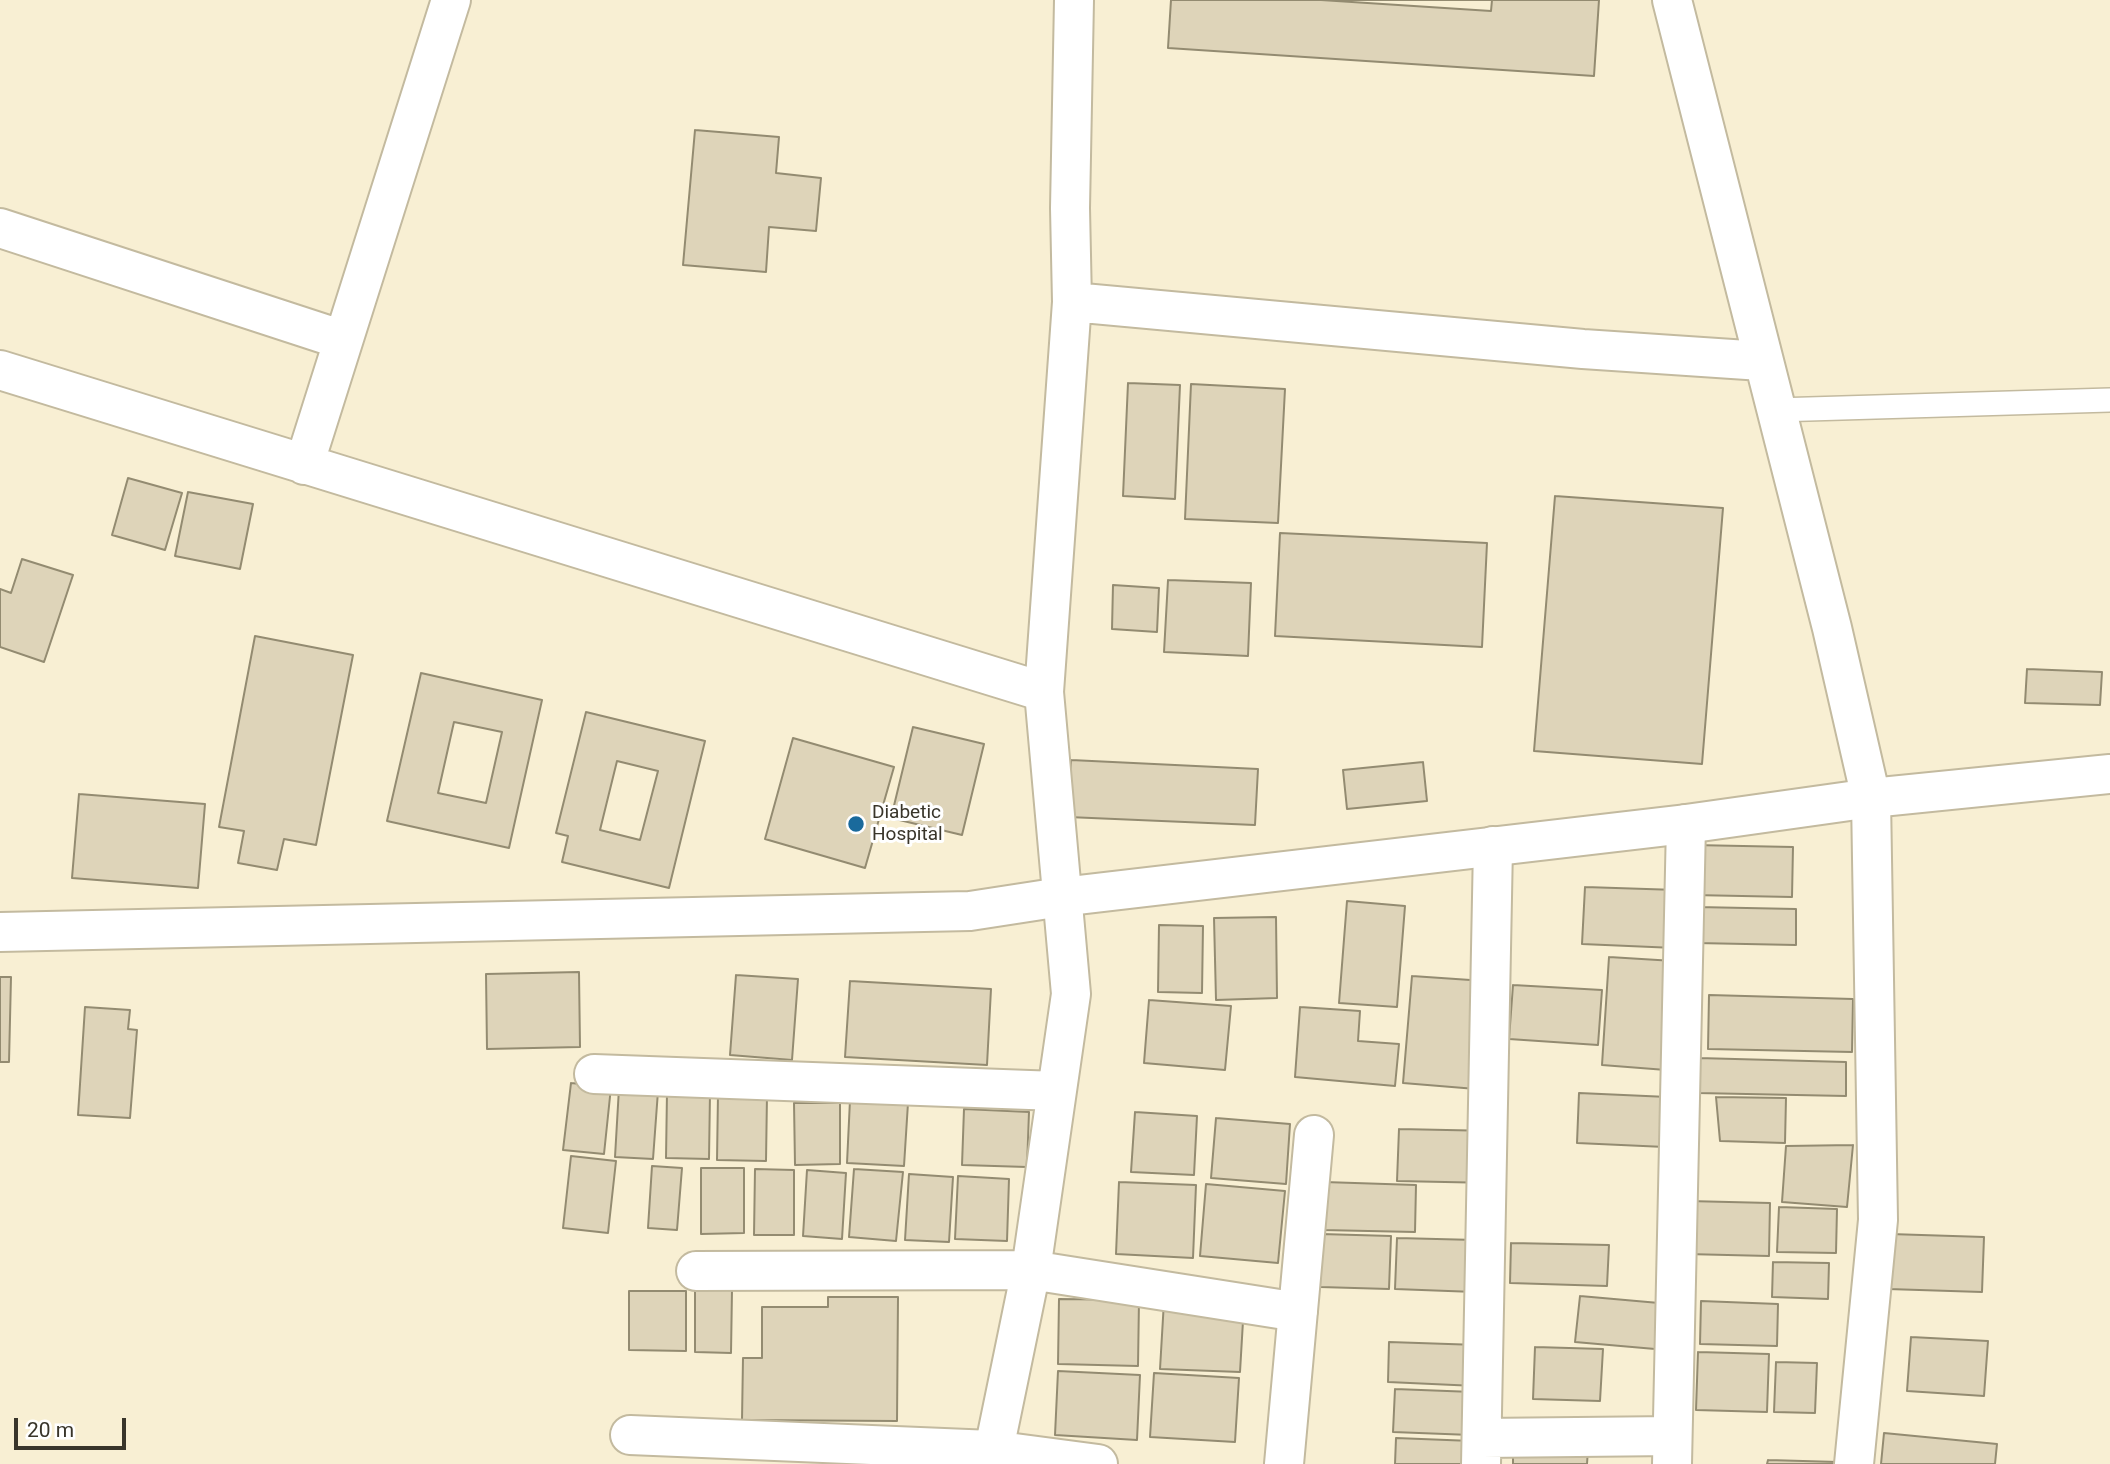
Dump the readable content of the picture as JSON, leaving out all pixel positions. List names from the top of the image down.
{
  "places": ["Diabetic Hospital"],
  "scale_bar": "20 m"
}
